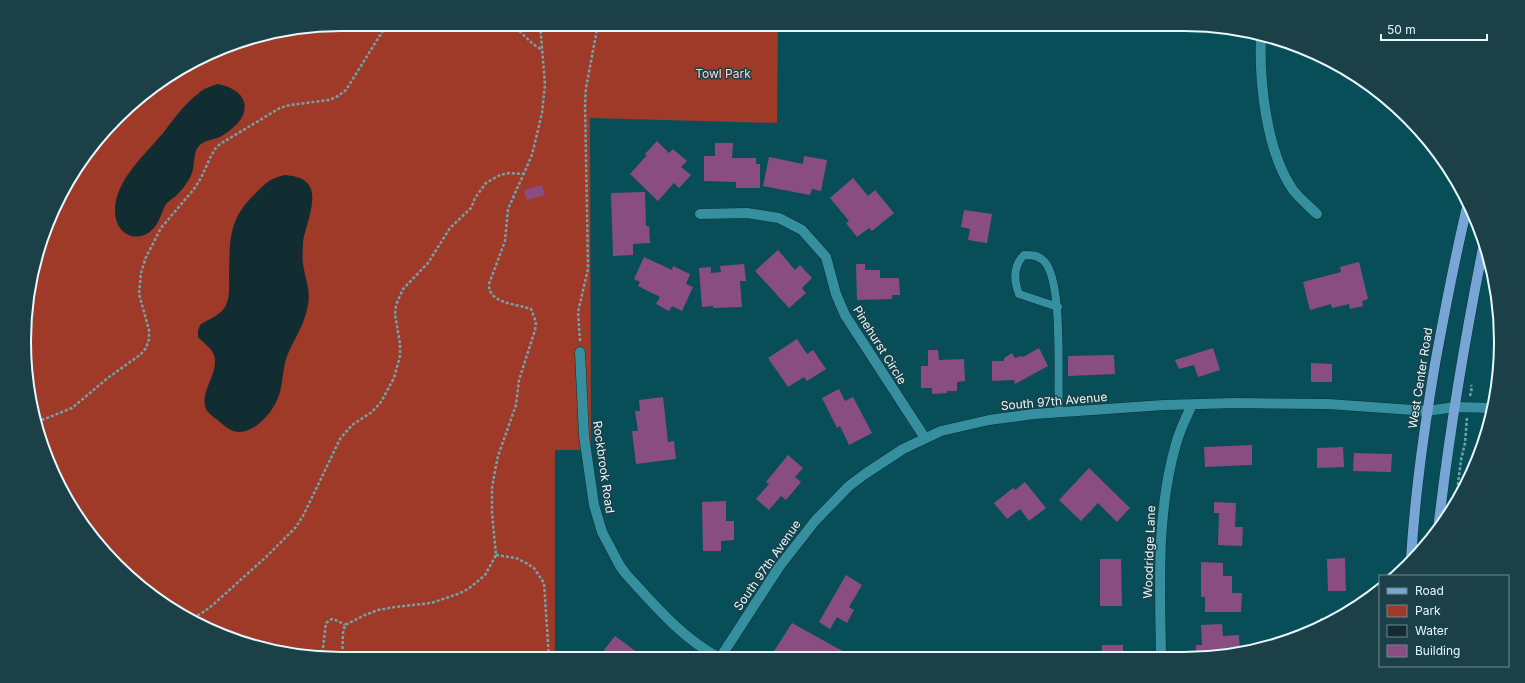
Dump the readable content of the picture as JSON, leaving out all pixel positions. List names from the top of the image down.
{
  "streets": {
    "main road": ["West Center Road"],
    "street": [
      "Pinehurst Circle",
      "South 97th Avenue",
      "Rockbrook Road",
      "Woodridge Lane"
    ]
  },
  "crossings": [
    ["Pinehurst Circle", "South 97th Avenue"],
    ["West Center Road", "South 97th Avenue"],
    ["South 97th Avenue", "Woodridge Lane"]
  ],
  "parks": ["Towl Park"],
  "legend": [
    "Road",
    "Park",
    "Water",
    "Building"
  ],
  "scale_bar": "50 m"
}
